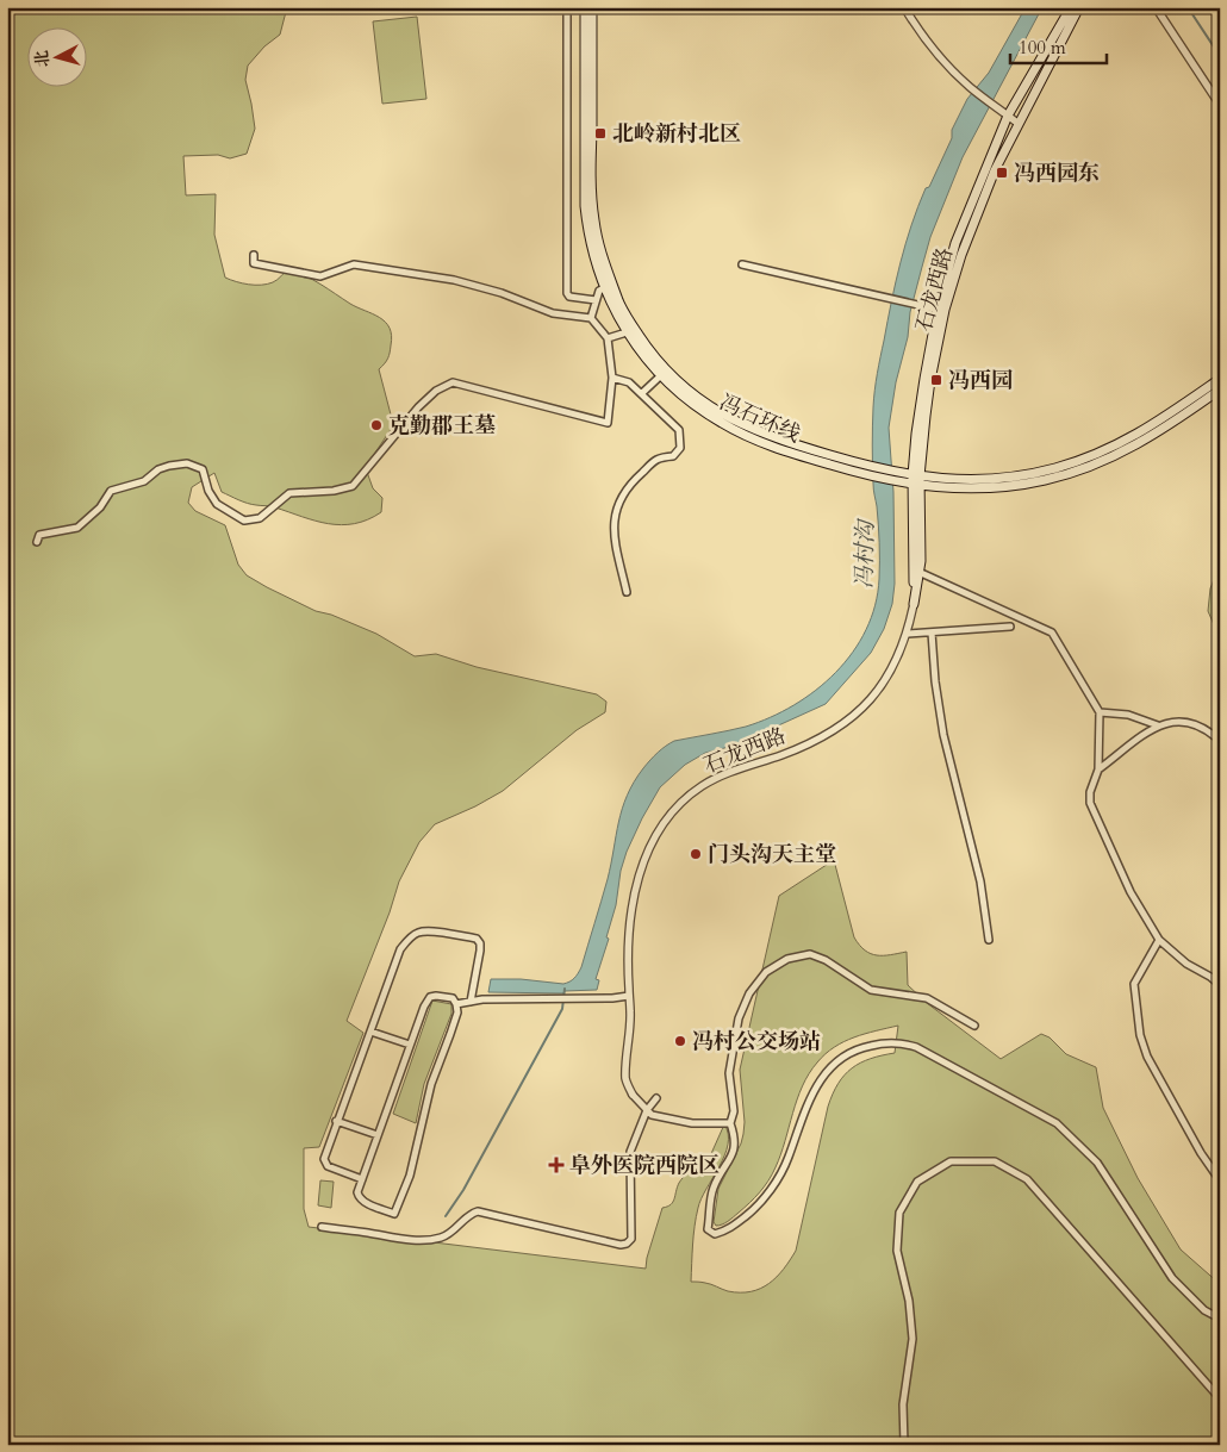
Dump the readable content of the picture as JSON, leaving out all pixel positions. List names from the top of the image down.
{
  "streets": {
    "main road": ["石龙西路", "冯石环线"]
  },
  "crossings": [
    ["石龙西路", "冯石环线"]
  ],
  "water": ["冯村沟"],
  "places": {
    "transit": ["北岭新村北区", "冯西园东", "冯西园"],
    "other": ["克勤郡王墓", "门头沟天主堂", "冯村公交场站"],
    "health": ["阜外医院西院区"]
  },
  "scale_bar": "100 m",
  "north": "left"
}
